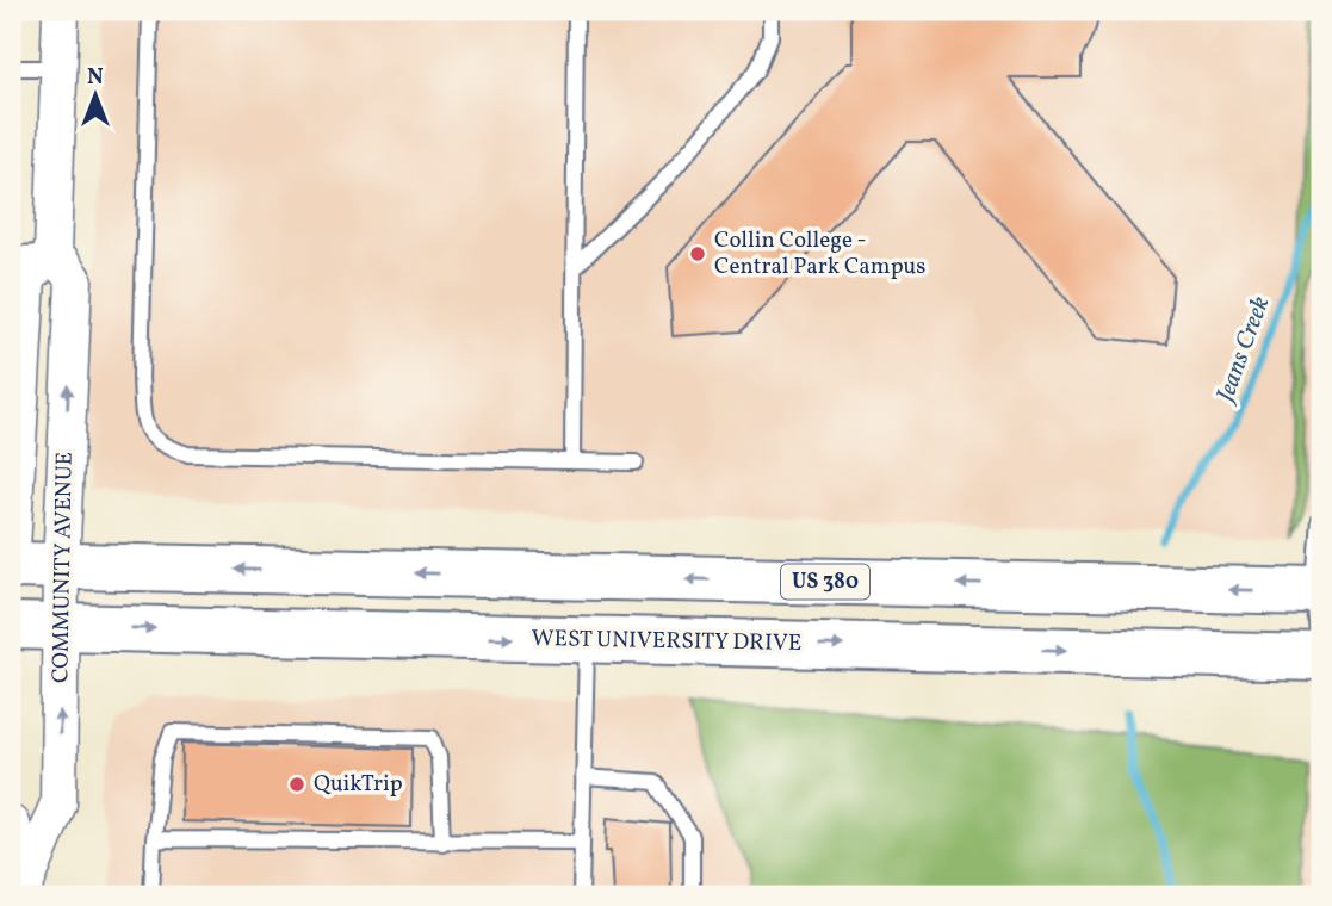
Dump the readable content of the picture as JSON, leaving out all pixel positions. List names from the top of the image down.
{
  "streets": {
    "highway": ["US 380", "WEST UNIVERSITY DRIVE"],
    "street": ["COMMUNITY AVENUE"]
  },
  "crossings": [
    ["COMMUNITY AVENUE", "US 380"],
    ["COMMUNITY AVENUE", "WEST UNIVERSITY DRIVE"]
  ],
  "water": ["Jeans Creek"],
  "places": ["Collin College - Central Park Campus", "QuikTrip"],
  "north": "top"
}
